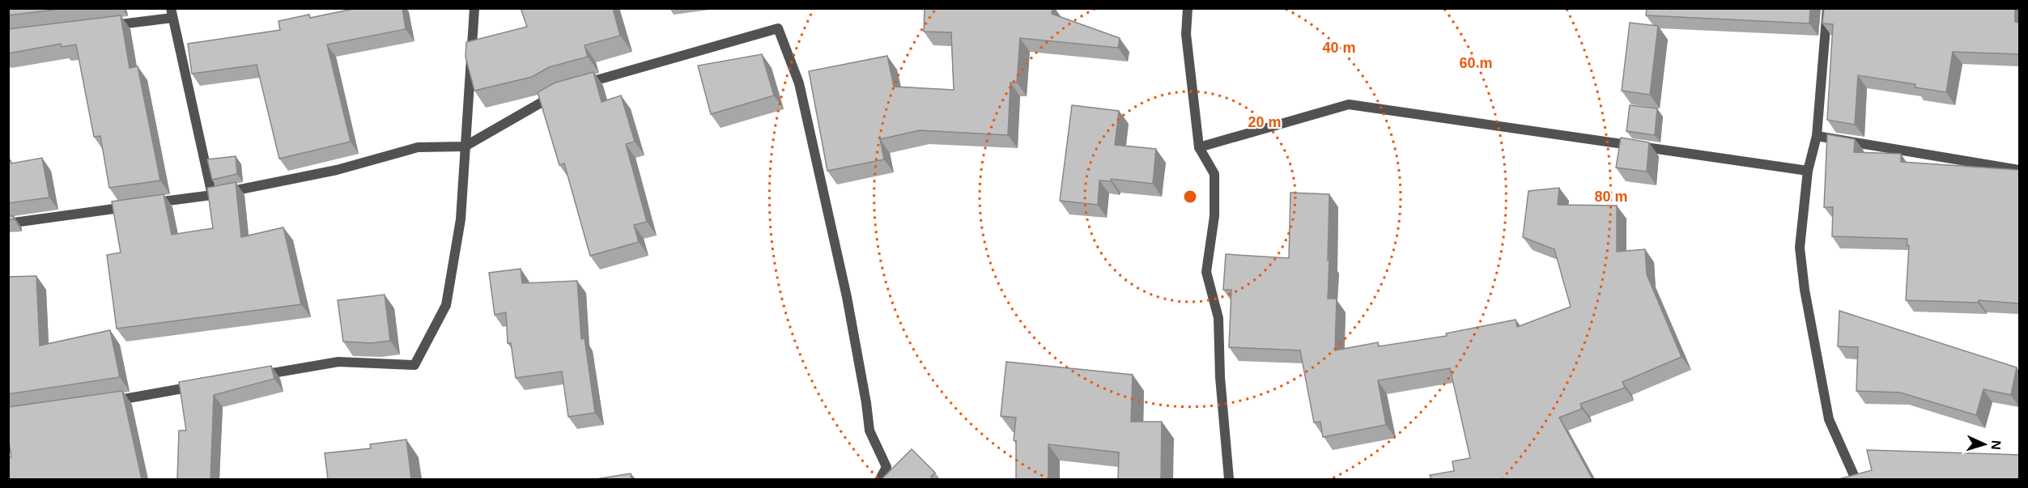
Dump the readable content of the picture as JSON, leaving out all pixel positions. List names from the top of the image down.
{
  "north": "right",
  "rings": [
    "40 m",
    "60 m",
    "20 m",
    "80 m"
  ]
}
